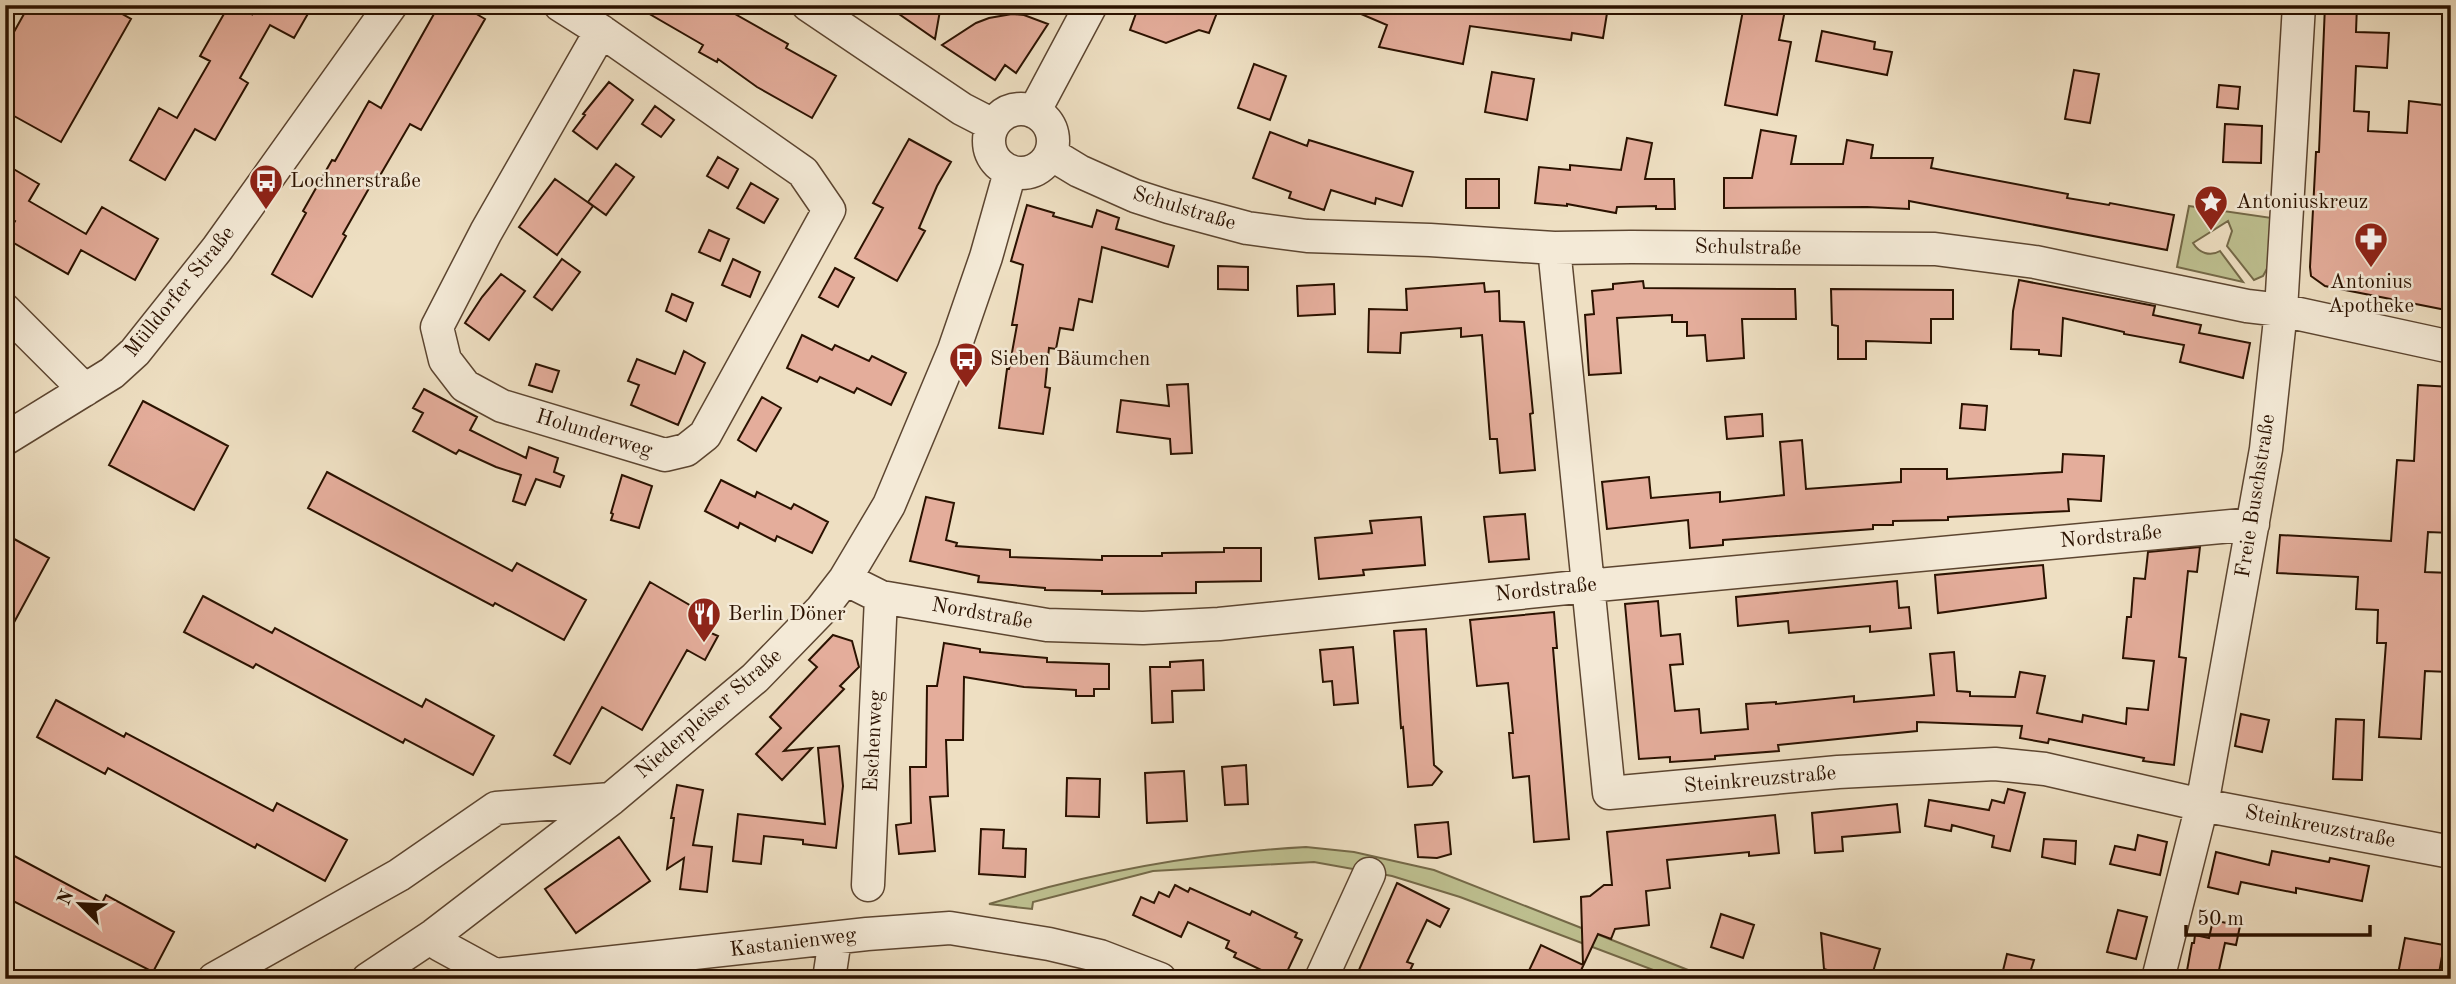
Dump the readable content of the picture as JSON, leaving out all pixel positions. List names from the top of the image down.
{
  "streets": {
    "street": [
      "Schulstraße",
      "Mülldorfer Straße",
      "Holunderweg",
      "Freie Buschstraße",
      "Nordstraße",
      "Niederpleiser Straße",
      "Eschenweg",
      "Steinkreuzstraße",
      "Kastanienweg"
    ]
  },
  "crossings": [
    ["Schulstraße", "Freie Buschstraße"],
    ["Schulstraße", "Niederpleiser Straße"],
    ["Schulstraße", "Steinkreuzstraße"],
    ["Freie Buschstraße", "Nordstraße"],
    ["Freie Buschstraße", "Steinkreuzstraße"],
    ["Nordstraße", "Niederpleiser Straße"],
    ["Nordstraße", "Eschenweg"],
    ["Nordstraße", "Steinkreuzstraße"],
    ["Niederpleiser Straße", "Kastanienweg"]
  ],
  "places": {
    "bus stop": ["Lochnerstraße", "Sieben Bäumchen"],
    "place": ["Antoniuskreuz"],
    "pharmacy": ["Antonius Apotheke"],
    "restaurant": ["Berlin Döner"]
  },
  "scale_bar": "50 m",
  "north": "top left"
}
